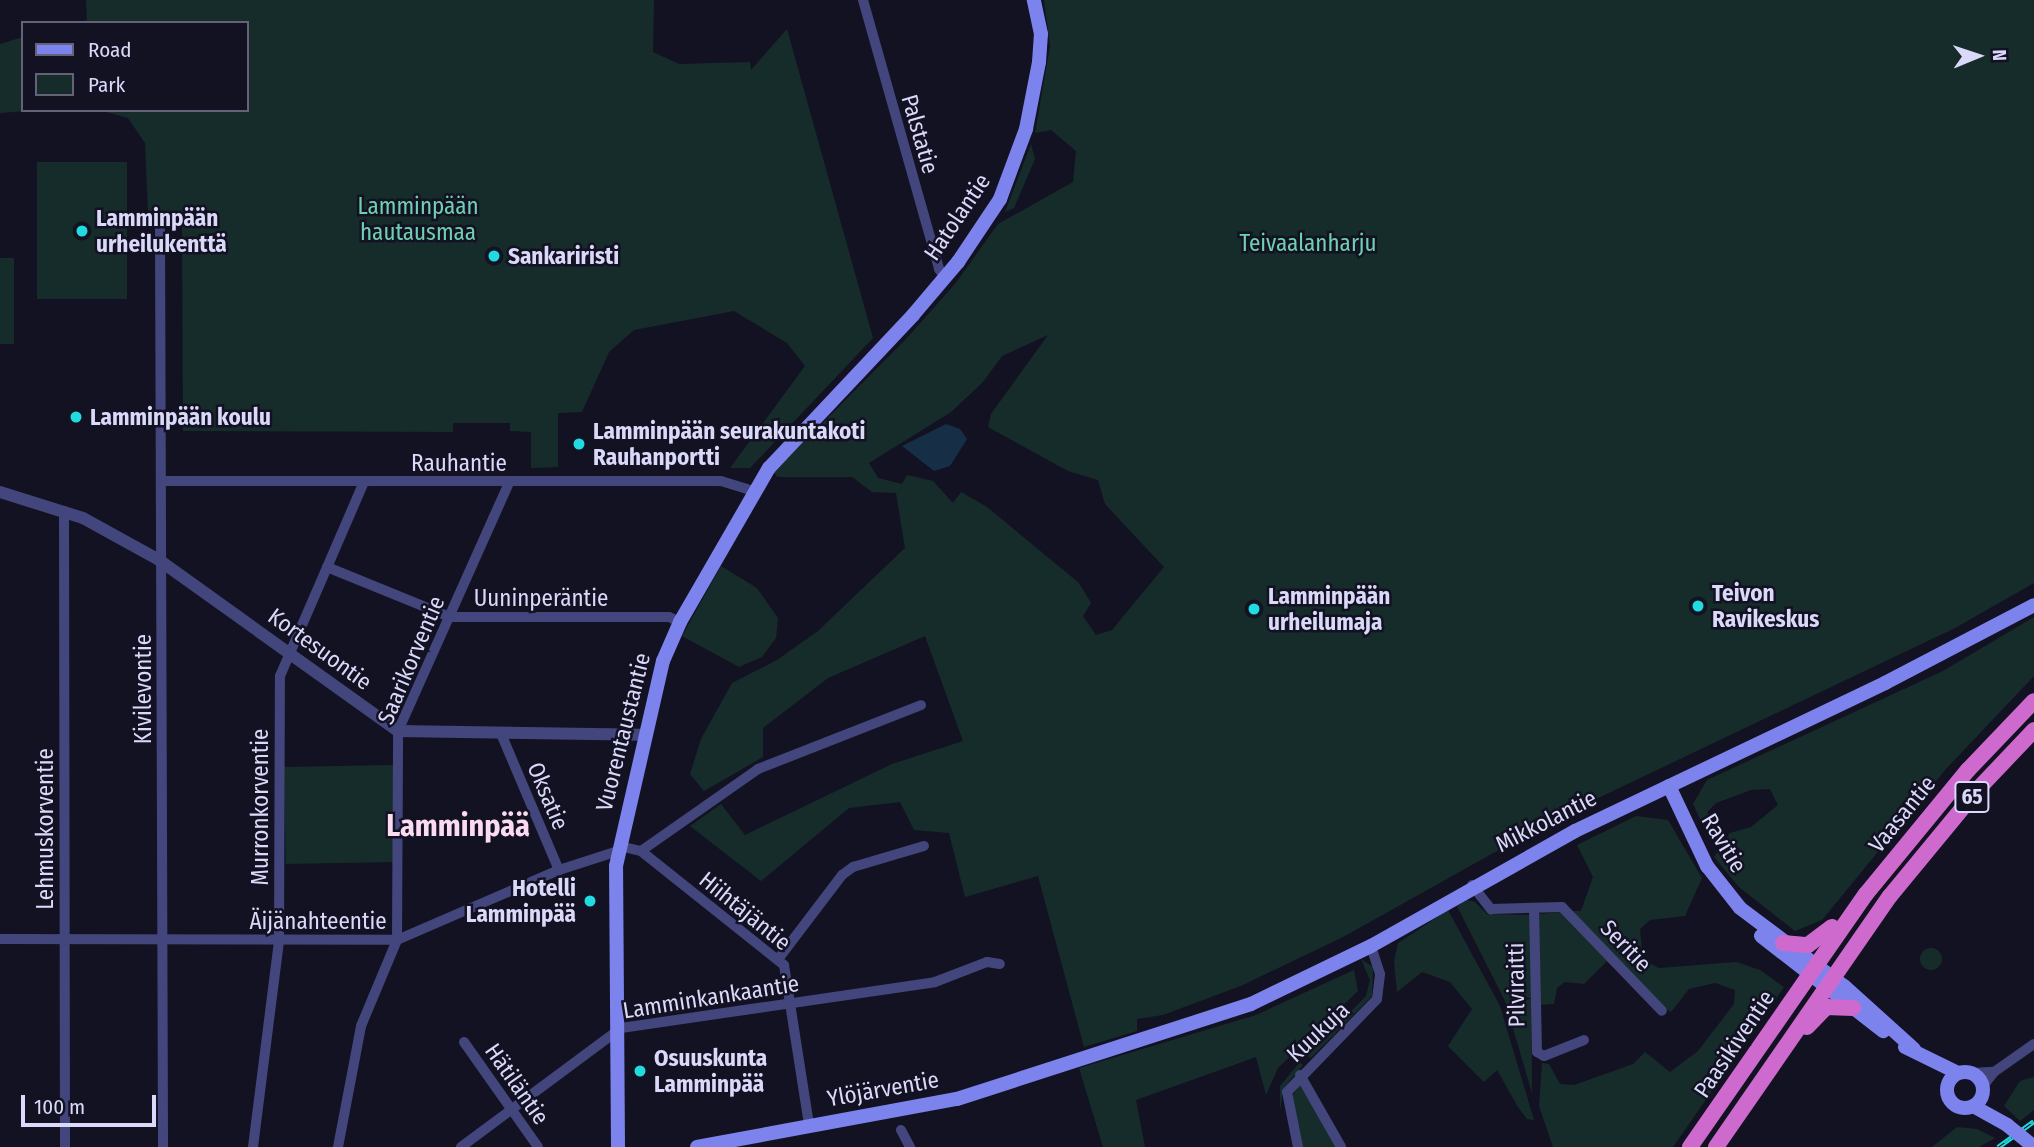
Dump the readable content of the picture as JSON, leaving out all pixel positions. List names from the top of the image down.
{
  "streets": {
    "highway": ["65", "Vaasantie", "Paasikiventie"],
    "main road": [
      "Hatolantie",
      "Vuorentaustantie",
      "Mikkolantie",
      "Ravitie",
      "Ylöjärventie"
    ],
    "street": [
      "Palstatie",
      "Rauhantie",
      "Uuninperäntie",
      "Kortesuontie",
      "Saarikorventie",
      "Kivilevontie",
      "Oksatie",
      "Murronkorventie",
      "Lehmuskorventie",
      "Hiihtäjäntie",
      "Äijänahteentie",
      "Seritie",
      "Pilviraitti",
      "Lamminkankaantie",
      "Kuukuja",
      "Hätiläntie"
    ]
  },
  "crossings": [
    ["Palstatie", "Hatolantie"],
    ["Hatolantie", "Vuorentaustantie"],
    ["Rauhantie", "Saarikorventie"],
    ["Rauhantie", "Kivilevontie"],
    ["Rauhantie", "Vuorentaustantie"],
    ["Rauhantie", "Murronkorventie"],
    ["Uuninperäntie", "Saarikorventie"],
    ["Uuninperäntie", "Vuorentaustantie"],
    ["Uuninperäntie", "Murronkorventie"],
    ["Kortesuontie", "Saarikorventie"],
    ["Kortesuontie", "Kivilevontie"],
    ["Kortesuontie", "Murronkorventie"],
    ["Kortesuontie", "Lehmuskorventie"],
    ["Saarikorventie", "Äijänahteentie"],
    ["Kivilevontie", "Äijänahteentie"],
    ["Vuorentaustantie", "Hiihtäjäntie"],
    ["Vuorentaustantie", "Äijänahteentie"],
    ["Vuorentaustantie", "Lamminkankaantie"],
    ["Oksatie", "Äijänahteentie"],
    ["65", "Vaasantie"],
    ["65", "Ravitie"],
    ["Murronkorventie", "Äijänahteentie"],
    ["Vaasantie", "Ravitie"],
    ["Vaasantie", "Paasikiventie"],
    ["Mikkolantie", "Ravitie"],
    ["Mikkolantie", "Kuukuja"],
    ["Mikkolantie", "Ylöjärventie"],
    ["Lehmuskorventie", "Äijänahteentie"],
    ["Ravitie", "Paasikiventie"],
    ["Hiihtäjäntie", "Äijänahteentie"],
    ["Hiihtäjäntie", "Lamminkankaantie"],
    ["Hiihtäjäntie", "Ylöjärventie"],
    ["Seritie", "Pilviraitti"],
    ["Lamminkankaantie", "Hätiläntie"]
  ],
  "districts": ["Lamminpää"],
  "parks": ["Lamminpään hautausmaa", "Teivaalanharju"],
  "places": [
    "Lamminpään urheilukenttä",
    "Sankariristi",
    "Lamminpään koulu",
    "Lamminpään seurakuntakoti Rauhanportti",
    "Teivon Ravikeskus",
    "Lamminpään urheilumaja",
    "Hotelli Lamminpää",
    "Osuuskunta Lamminpää"
  ],
  "legend": ["Road", "Park"],
  "scale_bar": "100 m",
  "north": "right"
}
